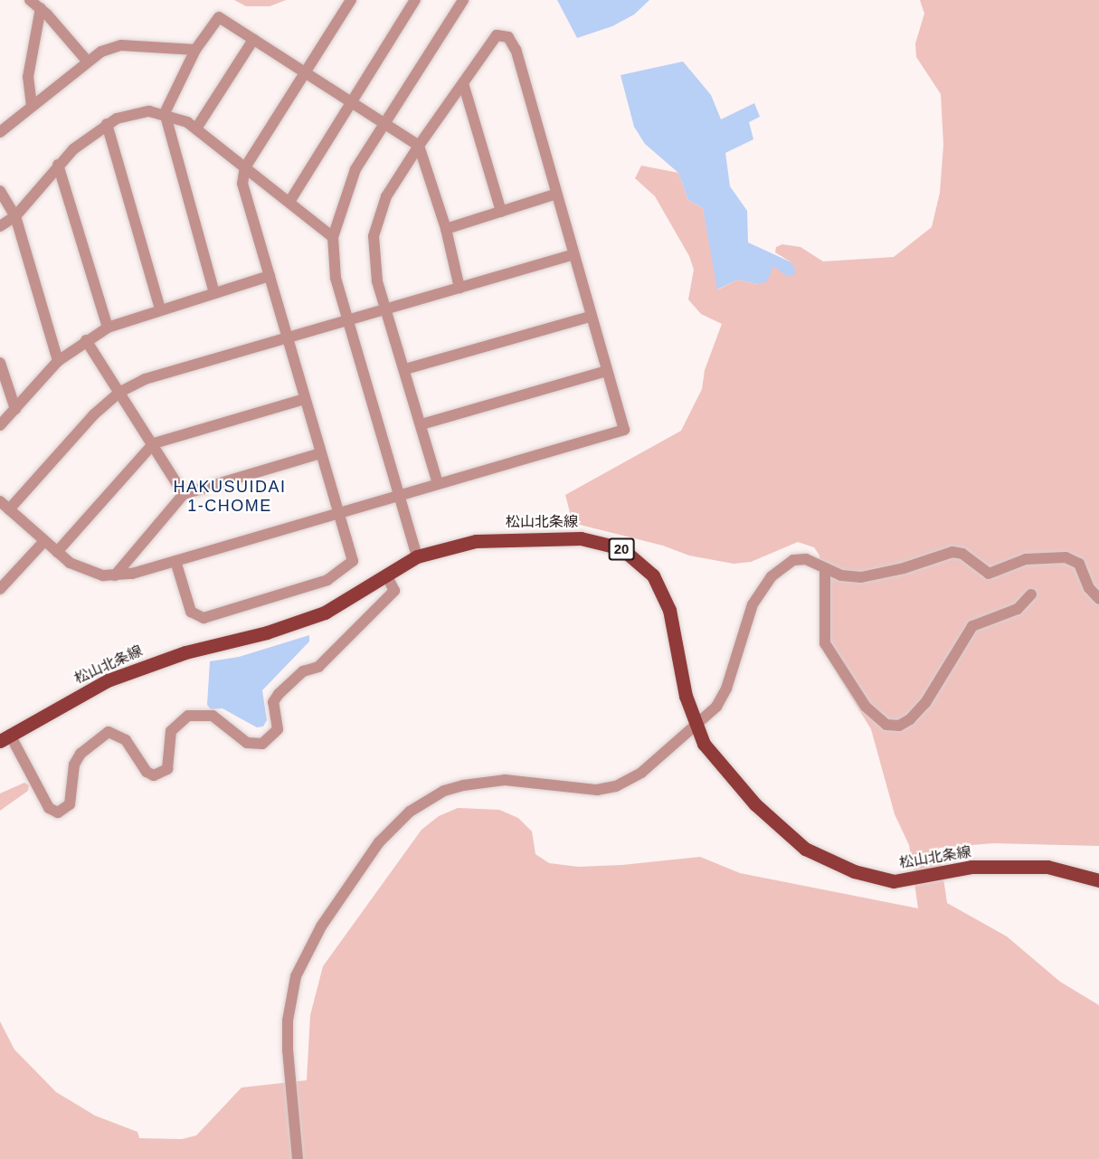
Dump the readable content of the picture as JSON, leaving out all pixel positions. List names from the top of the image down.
{
  "streets": {
    "main road": ["松山北条線", "20"]
  },
  "districts": ["HAKUSUIDAI 1-CHOME"]
}
